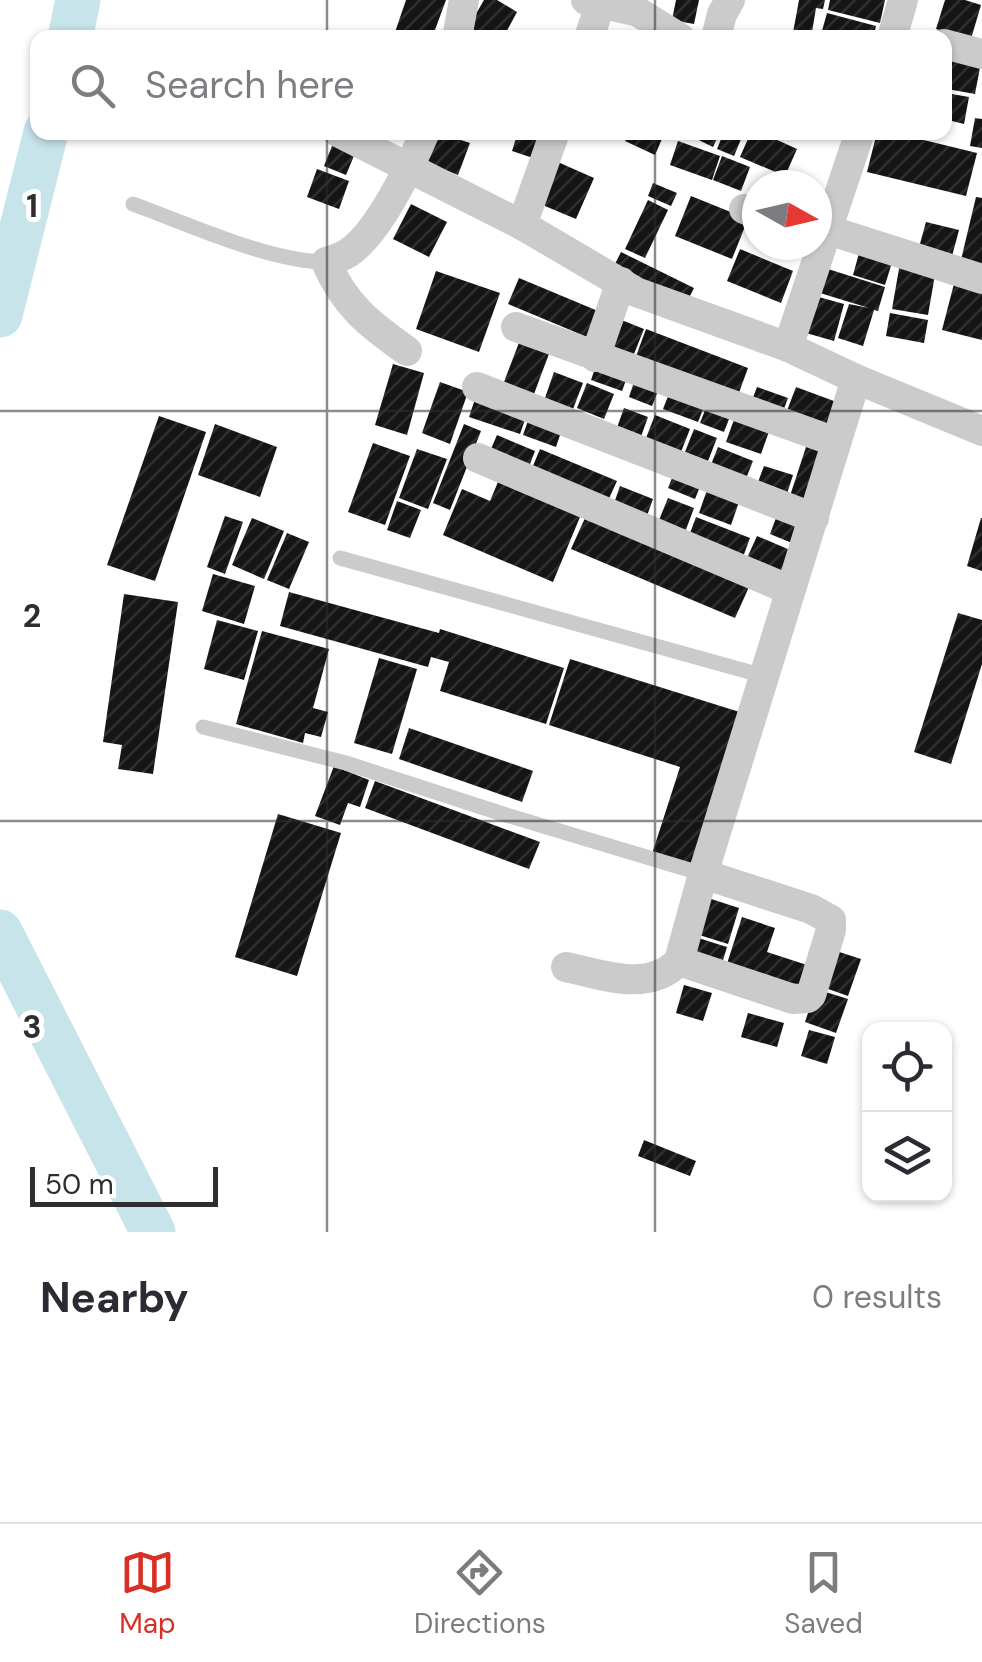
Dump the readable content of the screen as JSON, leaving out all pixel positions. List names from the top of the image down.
{
  "scale_bar": "50 m",
  "north": "right",
  "page": {
    "search": "Search here",
    "scale": "50 m",
    "heading": ["Nearby", "0 results"],
    "nav": ["Map", "Directions", "Saved"]
  },
  "grid": {
    "rows": ["1", "2", "3"]
  }
}
